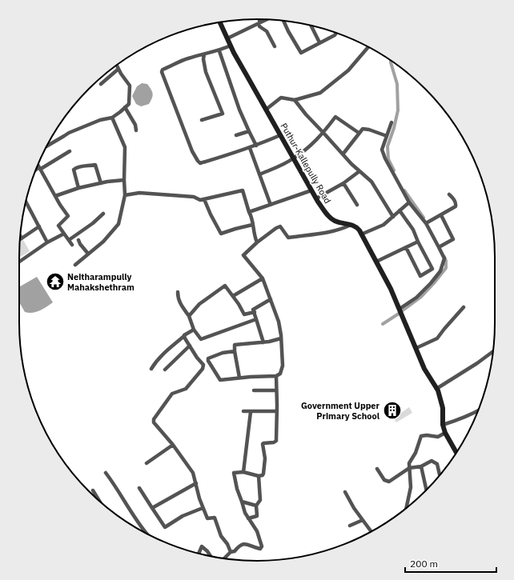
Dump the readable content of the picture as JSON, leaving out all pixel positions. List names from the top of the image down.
{
  "streets": {
    "main road": ["Puthur-Kallepully Road"]
  },
  "places": {
    "temple": ["Neitharampully Mahakshethram"],
    "building": ["Government Upper Primary School"]
  },
  "scale_bar": "200 m"
}
